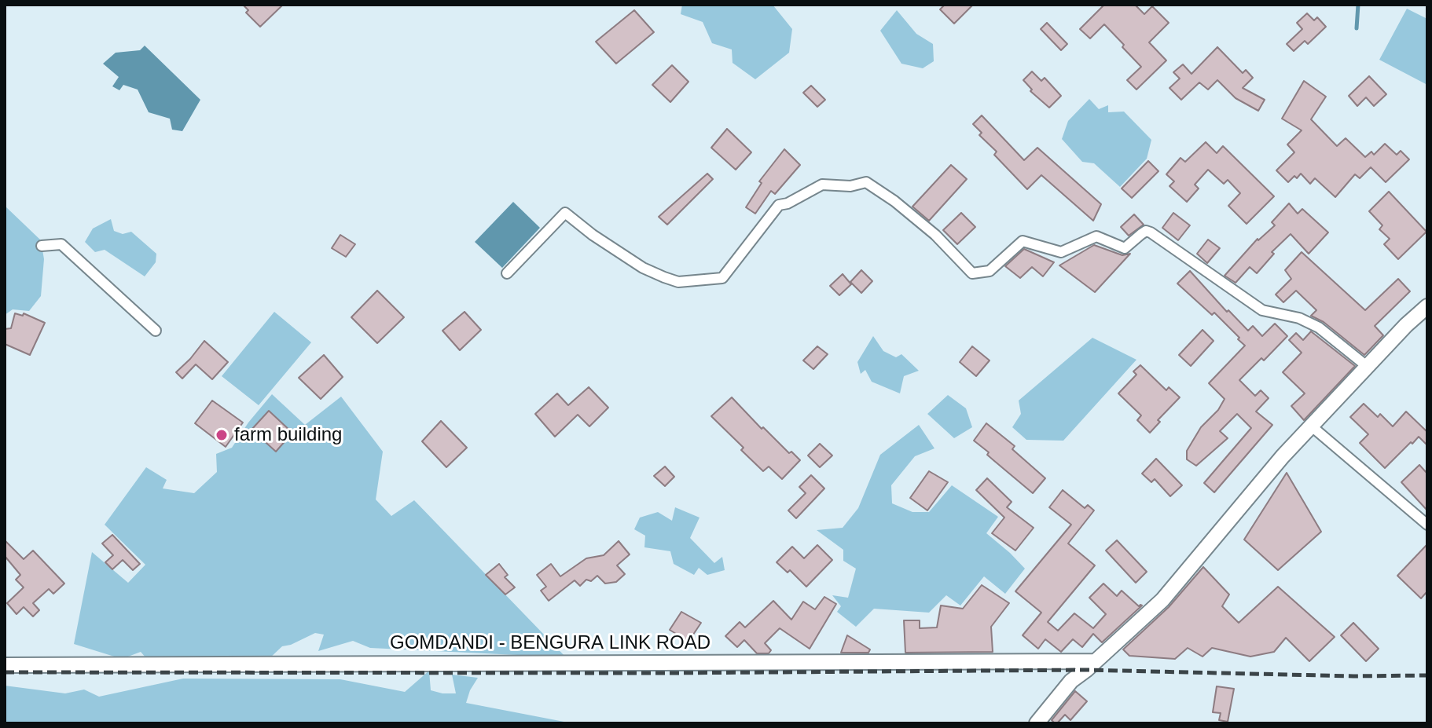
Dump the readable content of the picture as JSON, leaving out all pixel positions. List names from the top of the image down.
{
  "streets": {
    "main road": ["GOMDANDI - BENGURA LINK ROAD"]
  },
  "places": ["farm building"]
}
